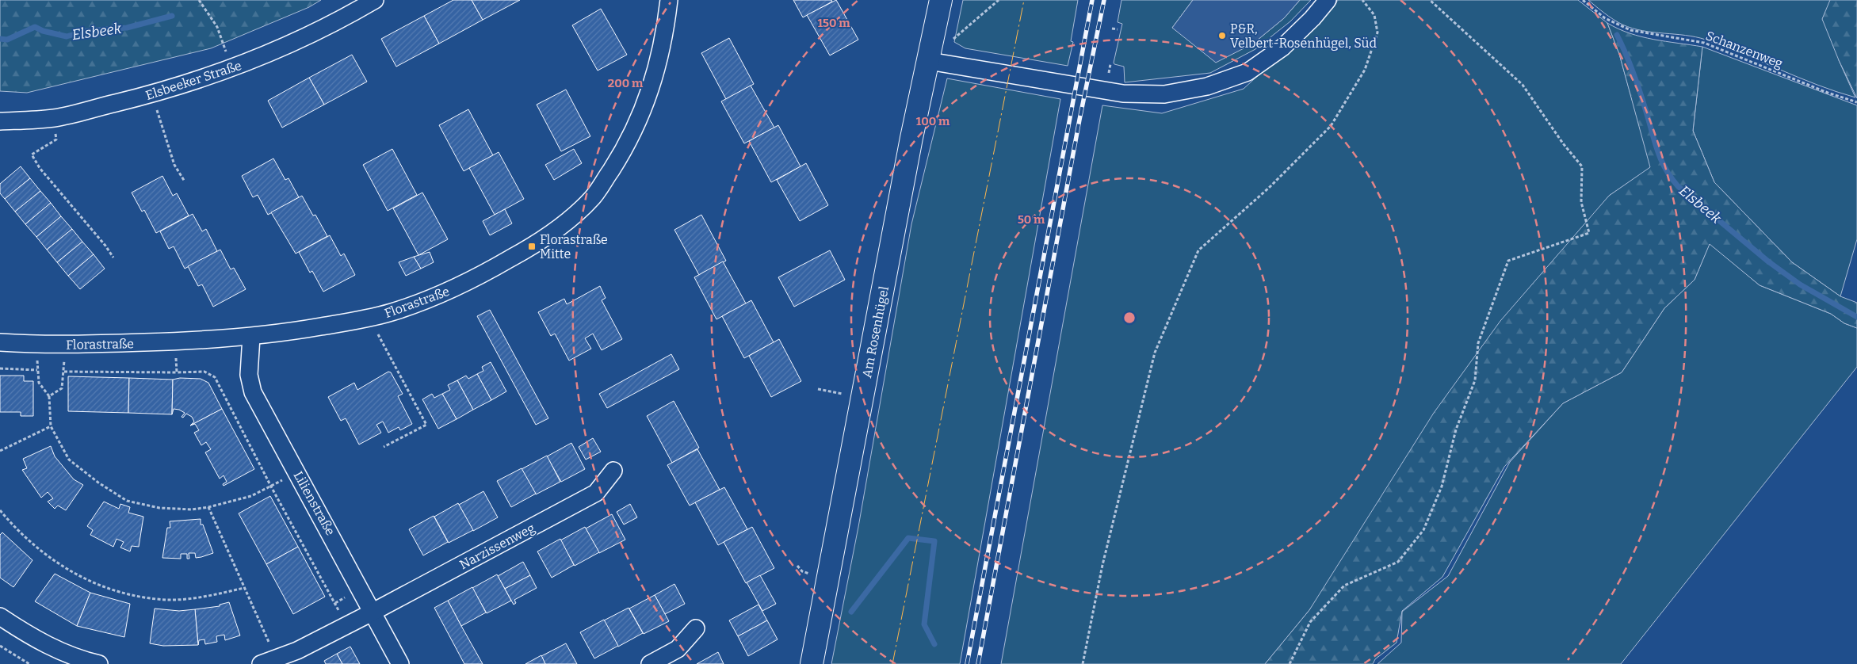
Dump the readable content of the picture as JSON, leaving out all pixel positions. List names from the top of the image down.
{
  "streets": {
    "street": [
      "Elsbeeker Straße",
      "Florastraße",
      "Am Rosenhügel",
      "Lilienstraße",
      "Narzissenweg"
    ],
    "path": ["Schanzenweg"]
  },
  "crossings": [
    ["Florastraße", "Lilienstraße"],
    ["Lilienstraße", "Narzissenweg"]
  ],
  "water": ["Elsbeek"],
  "places": {
    "other": ["P&R, Velbert-Rosenhügel, Süd"],
    "transit": ["Florastraße Mitte"]
  },
  "rings": [
    "150 m",
    "200 m",
    "100 m",
    "50 m"
  ]
}
